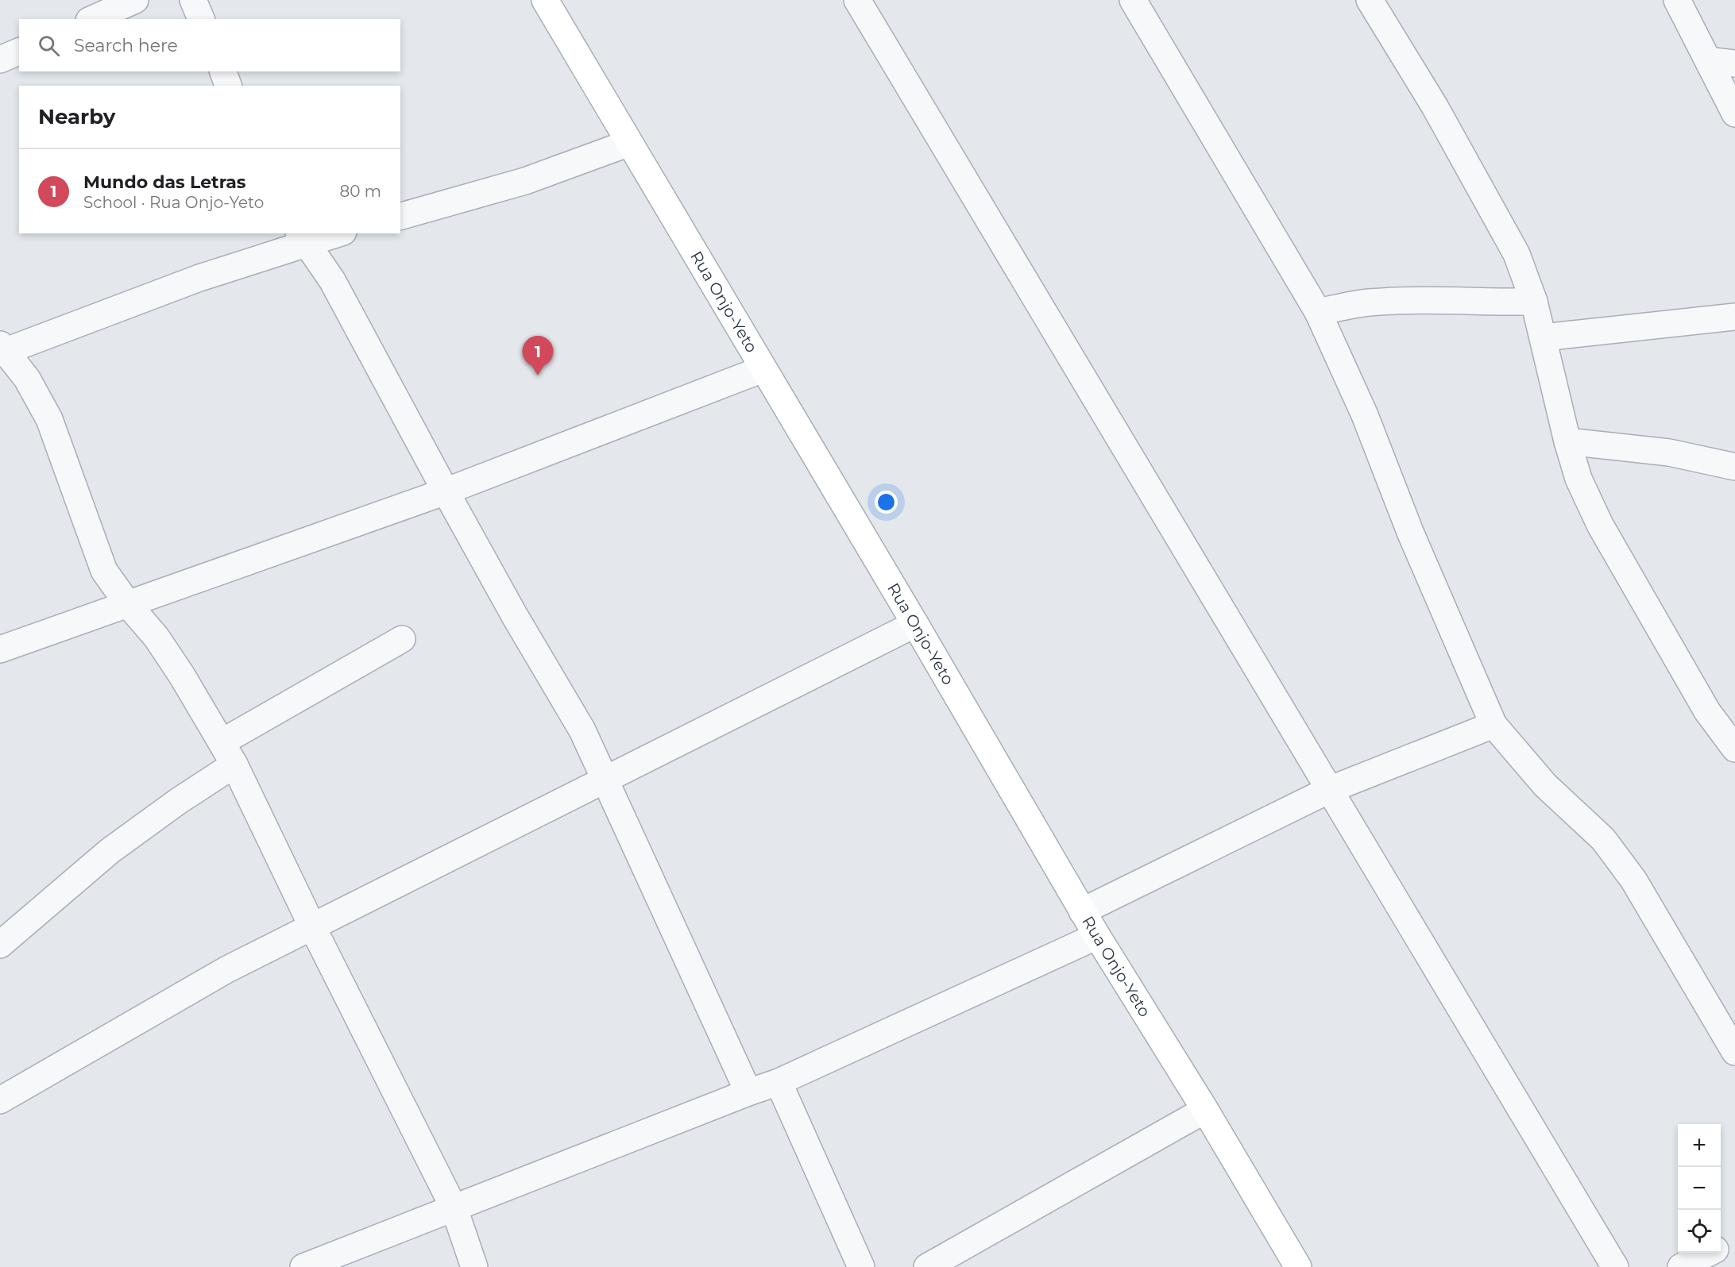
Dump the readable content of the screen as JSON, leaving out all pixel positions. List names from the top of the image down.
{
  "streets": {
    "main road": ["Rua Onjo-Yeto"]
  },
  "page": {
    "search": "Search here",
    "heading": "Nearby",
    "list": [
      {
        "mark": "1",
        "name": "Mundo das Letras",
        "note": "School · Rua Onjo-Yeto",
        "value": "80 m"
      }
    ],
    "pins": "1",
    "map_buttons": ["+", "−"]
  }
}
